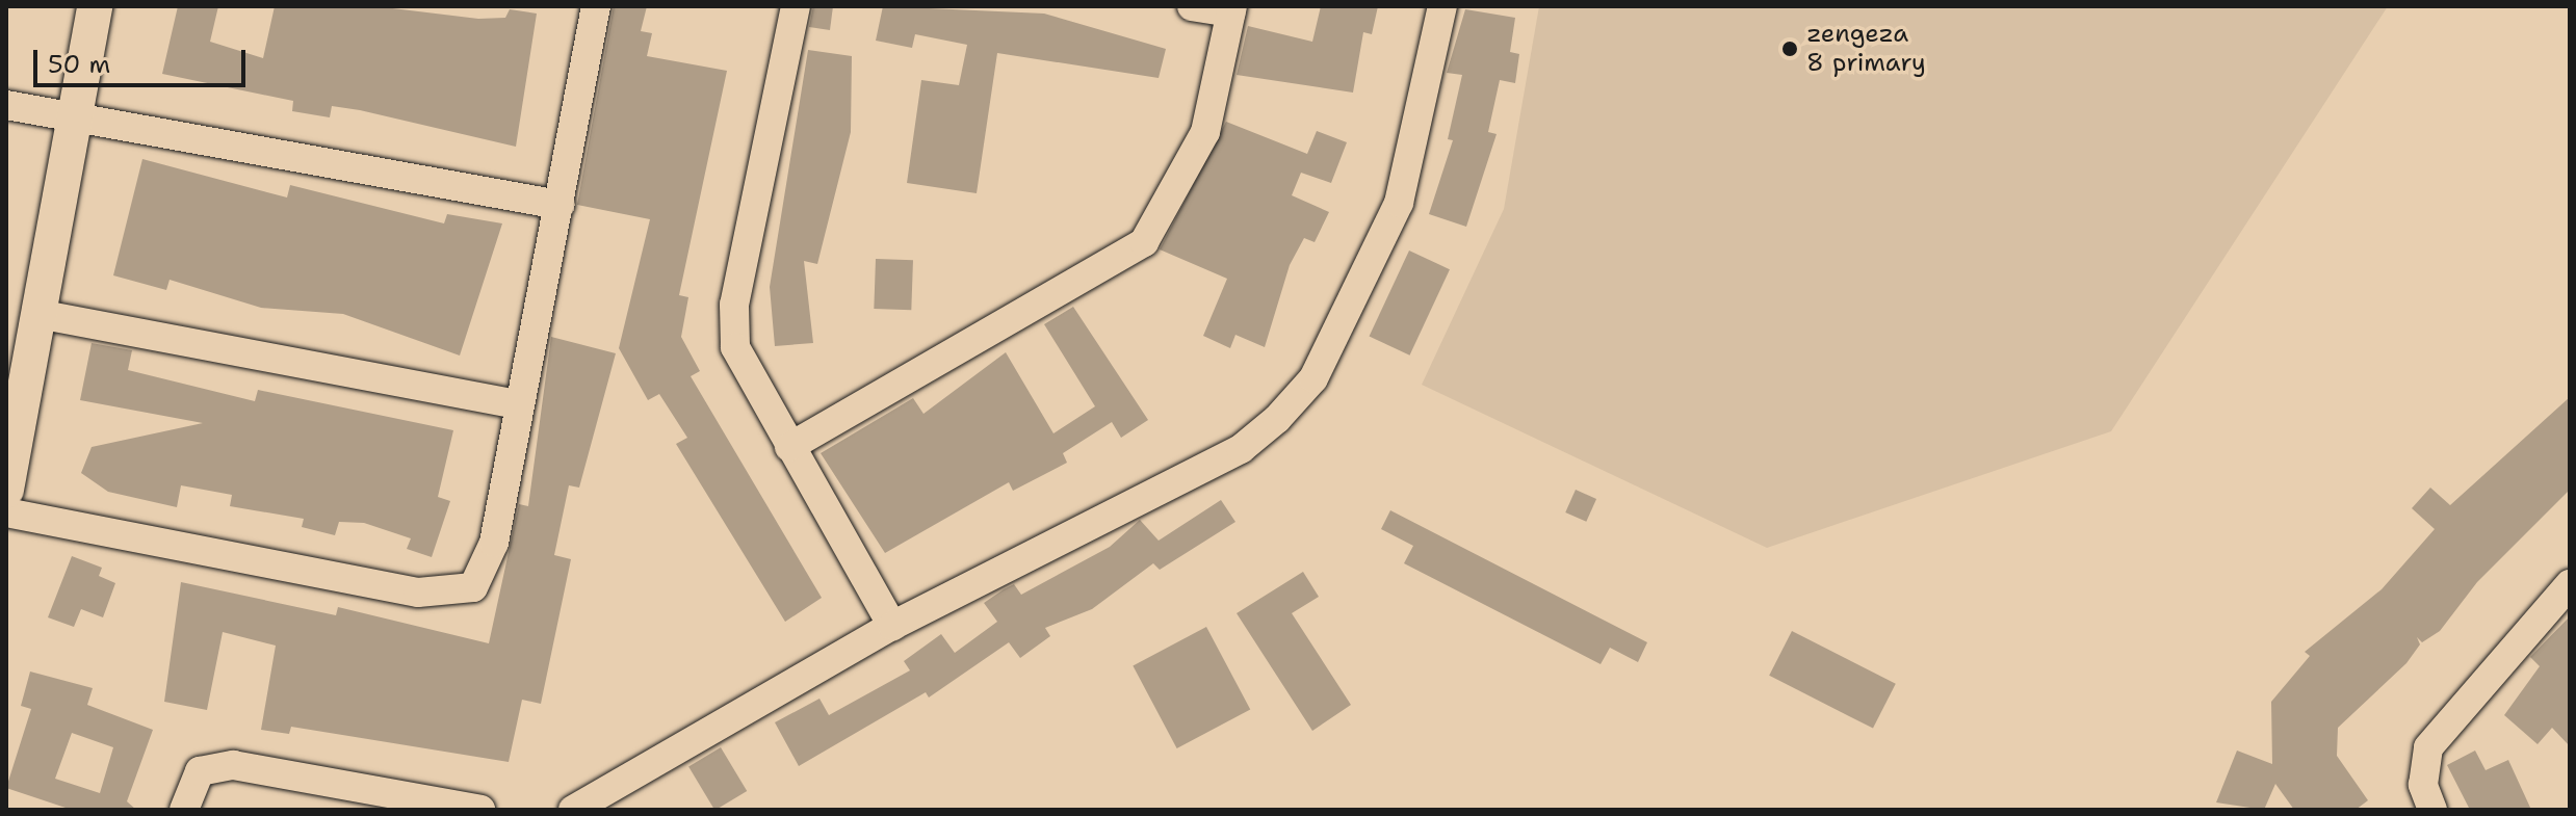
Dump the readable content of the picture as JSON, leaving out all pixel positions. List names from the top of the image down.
{
  "places": ["zengeza 8 primary"],
  "scale_bar": "50 m"
}
